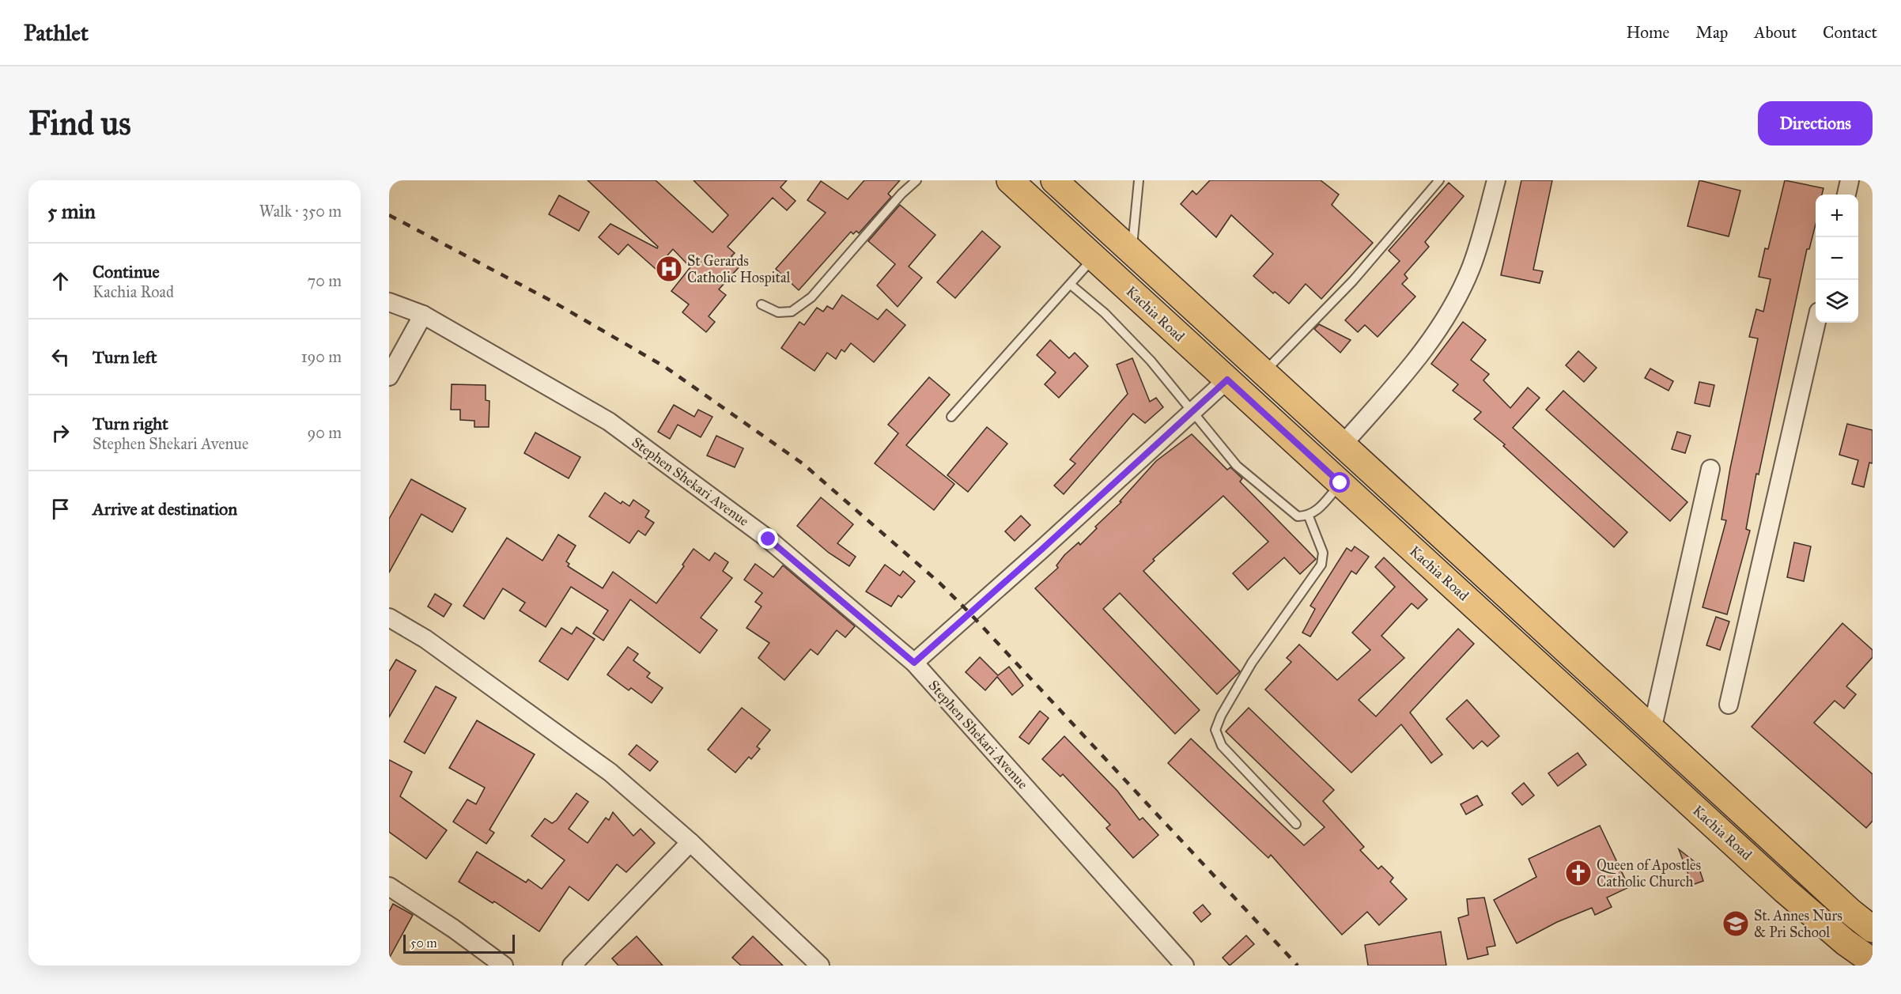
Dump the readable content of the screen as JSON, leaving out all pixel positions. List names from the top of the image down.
{
  "streets": {
    "main road": ["Kachia Road"],
    "street": ["Stephen Shekari Avenue"]
  },
  "places": {
    "hospital": ["St Gerards Catholic Hospital"],
    "church": ["Queen of Apostles Catholic Church"],
    "school or university": ["St. Annes Nurs & Pri School"]
  },
  "scale_bar": "50 m",
  "page": {
    "header": "Pathlet",
    "nav": [
      "Home",
      "Map",
      "About",
      "Contact"
    ],
    "buttons": "Directions",
    "title": "Find us",
    "heading": ["5 min", "Walk · 350 m"],
    "map_buttons": ["+", "−"],
    "list": [
      ["Continue", "Kachia Road", "70 m"],
      ["Turn left", "190 m"],
      ["Turn right", "Stephen Shekari Avenue", "90 m"],
      "Arrive at destination"
    ],
    "scale": "50 m"
  }
}
